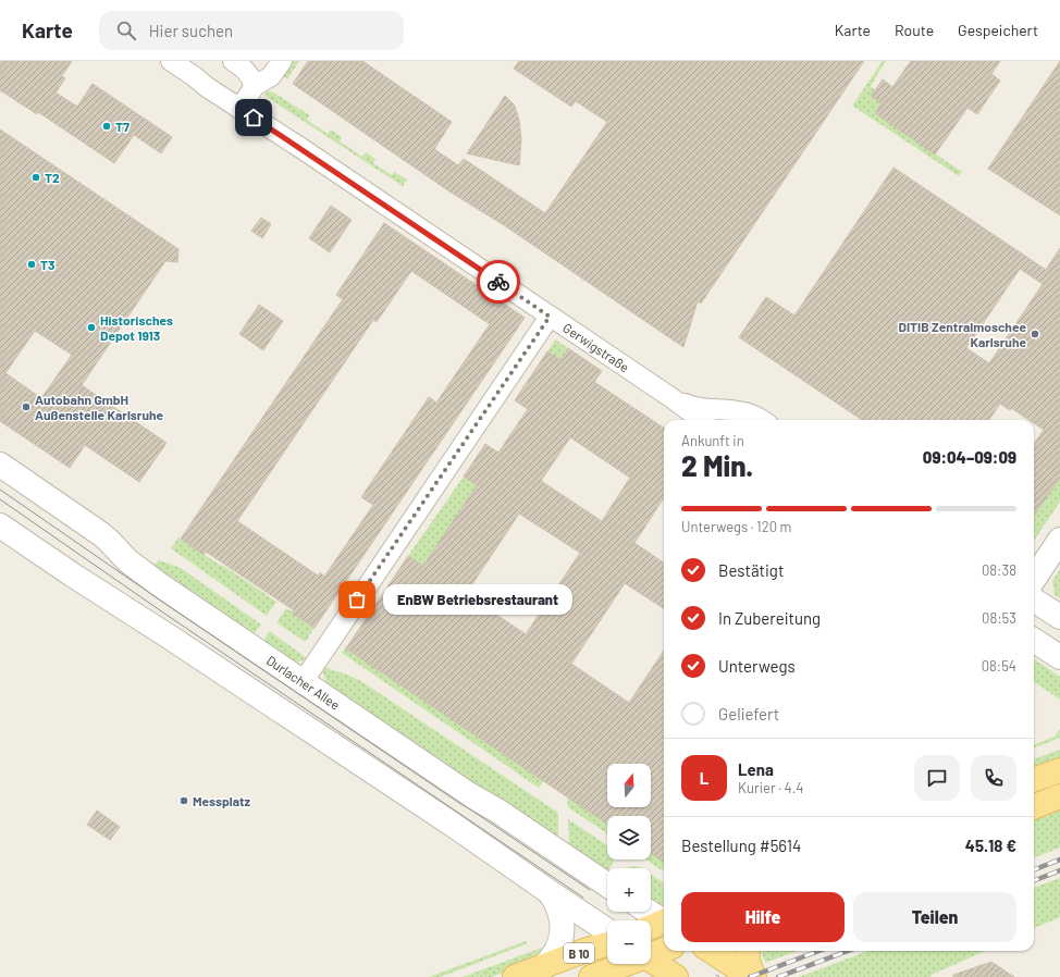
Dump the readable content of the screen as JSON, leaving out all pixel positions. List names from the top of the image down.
{
  "streets": {
    "main road": ["B 10"],
    "street": ["Gerwigstraße", "Durlacher Allee"]
  },
  "places": [
    "T7",
    "T2",
    "T3",
    "Historisches Depot 1913",
    "DITIB Zentralmoschee Karlsruhe",
    "Autobahn GmbH Außenstelle Karlsruhe",
    "EnBW Betriebsrestaurant",
    "Messplatz"
  ],
  "north": "top",
  "page": {
    "header": "Karte",
    "search": "Hier suchen",
    "nav": ["Karte", "Route", "Gespeichert"],
    "heading": ["2 Min.", "Ankunft in", "09:04–09:09"],
    "panel": [
      "Lena",
      "Kurier · 4.4",
      "Bestellung #5614",
      "45.18 €"
    ],
    "bar": "Unterwegs · 120 m",
    "list": [
      ["Bestätigt", "08:38"],
      ["In Zubereitung", "08:53"],
      ["Unterwegs", "08:54"],
      "Geliefert"
    ],
    "bubble": "EnBW Betriebsrestaurant",
    "round": "L",
    "map_buttons": ["+", "−"],
    "buttons": ["Hilfe", "Teilen"]
  }
}
